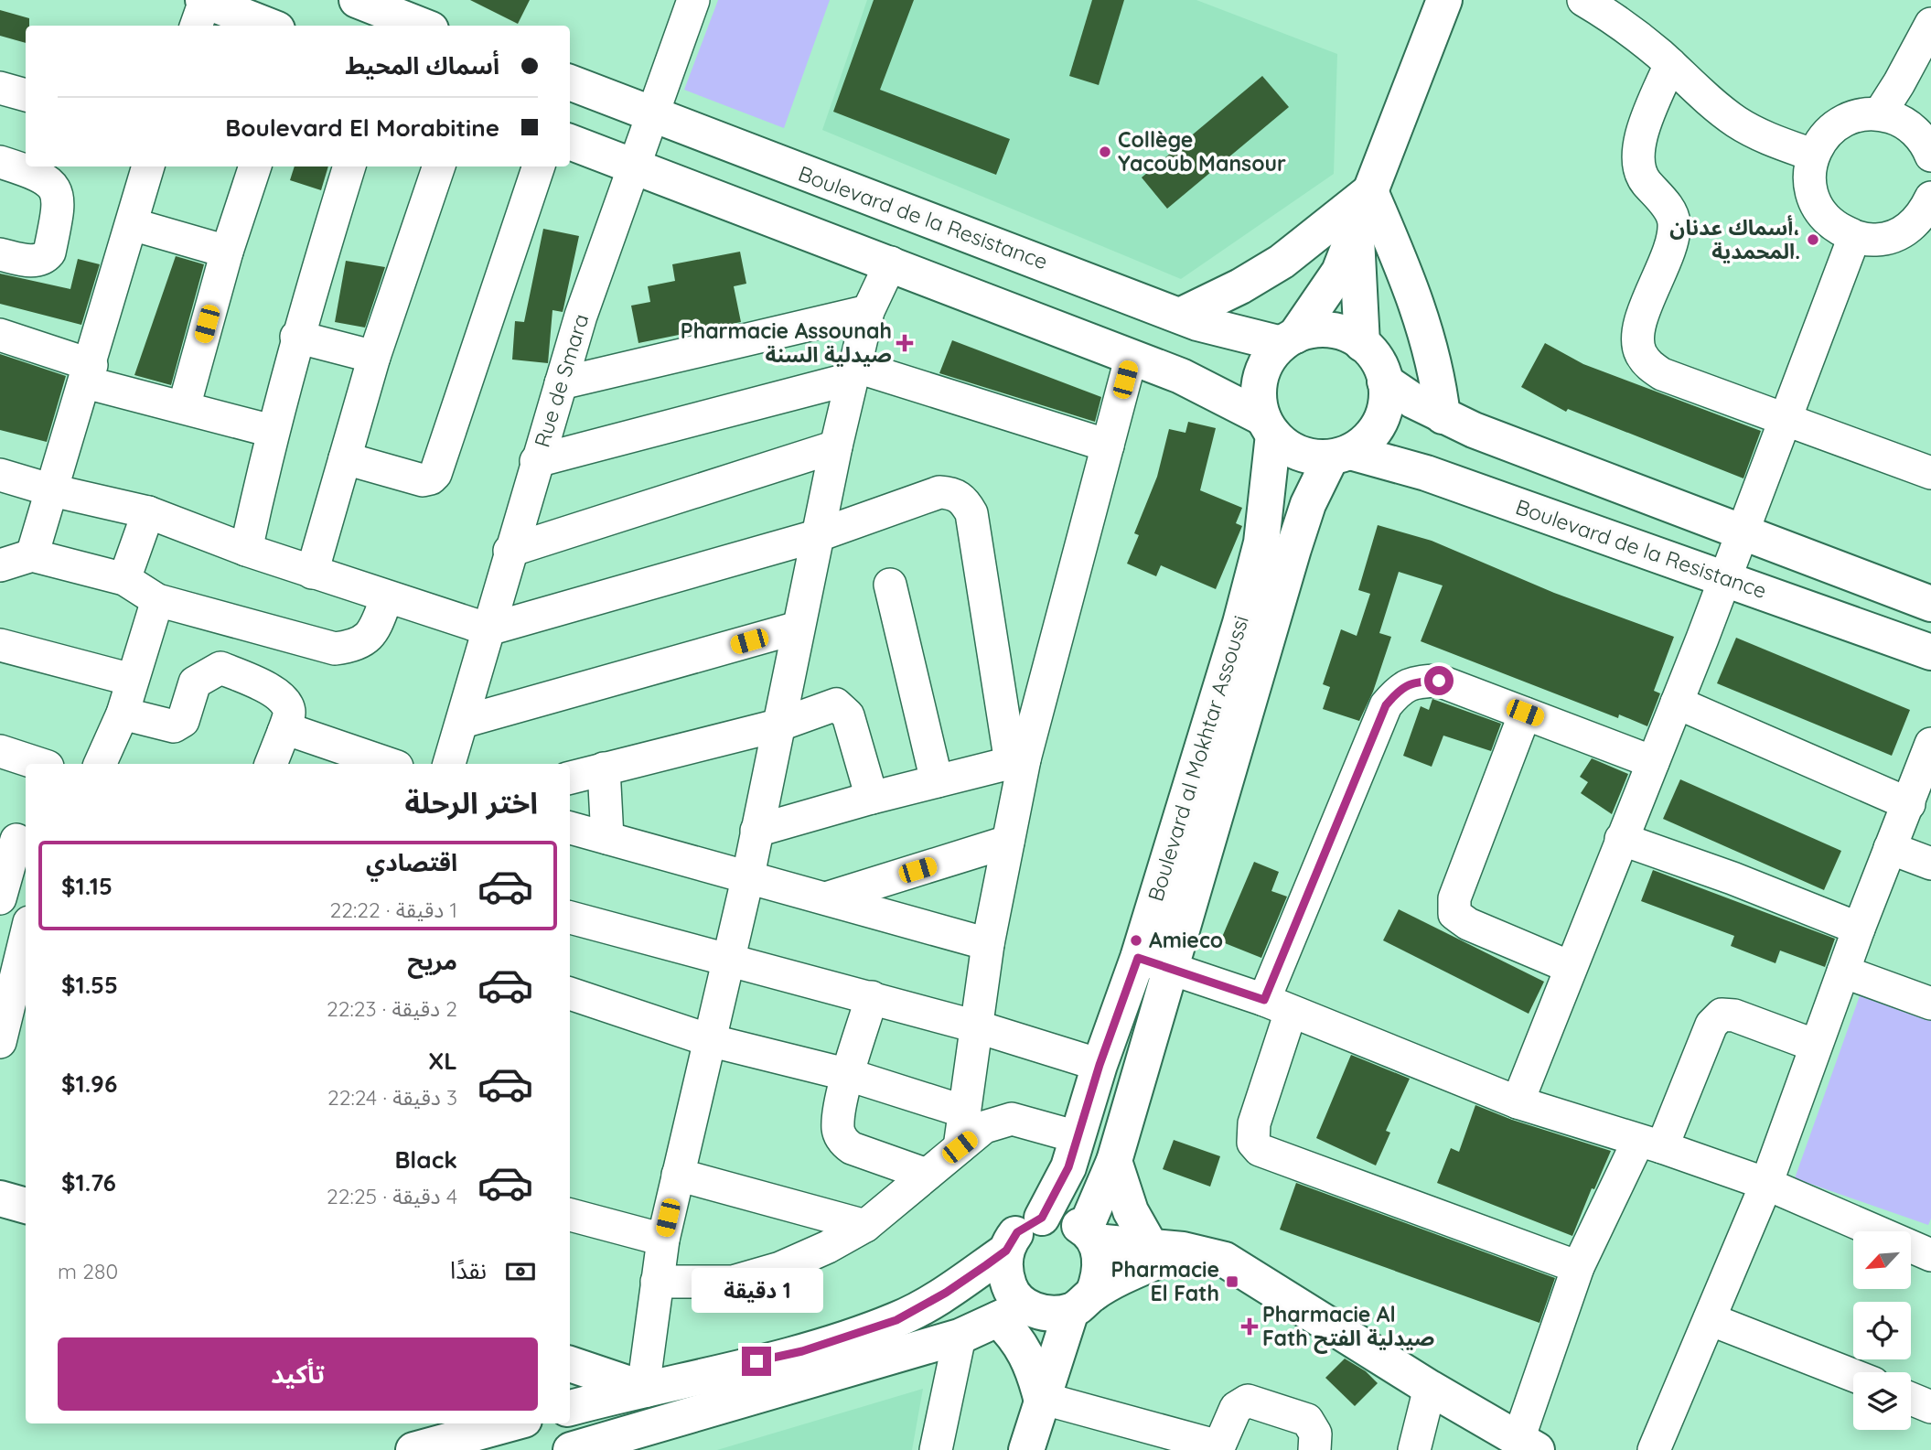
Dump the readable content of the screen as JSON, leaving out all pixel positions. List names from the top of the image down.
{
  "streets": {
    "street": ["Boulevard de la Resistance", "Rue de Smara", "Boulevard al Mokhtar Assoussi"]
  },
  "crossings": [
    ["Boulevard de la Resistance", "Rue de Smara"],
    ["Boulevard de la Resistance", "Boulevard al Mokhtar Assoussi"]
  ],
  "places": {
    "other": ["Collège Yacoub Mansour", "أسماك عدنان، المحمدية.", "Amieco"],
    "health": ["Pharmacie Assounah صيدلية السنة", "Pharmacie Al Fath صيدلية الفتح"],
    "transit": ["Pharmacie El Fath"]
  },
  "north": "bottom left",
  "page": {
    "banner": ["أسماك المحيط", "Boulevard El Morabitine"],
    "heading": "اختر الرحلة",
    "list": [
      {
        "name": "اقتصادي",
        "note": "1 دقيقة · 22:22",
        "value": "$1.15"
      },
      {
        "name": "مريح",
        "note": "2 دقيقة · 22:23",
        "value": "$1.55"
      },
      {
        "name": "XL",
        "note": "3 دقيقة · 22:24",
        "value": "$1.96"
      },
      {
        "name": "Black",
        "note": "4 دقيقة · 22:25",
        "value": "$1.76"
      }
    ],
    "pay": ["نقدًا", "280 m"],
    "bubble": "1 دقيقة",
    "buttons": "تأكيد"
  }
}
